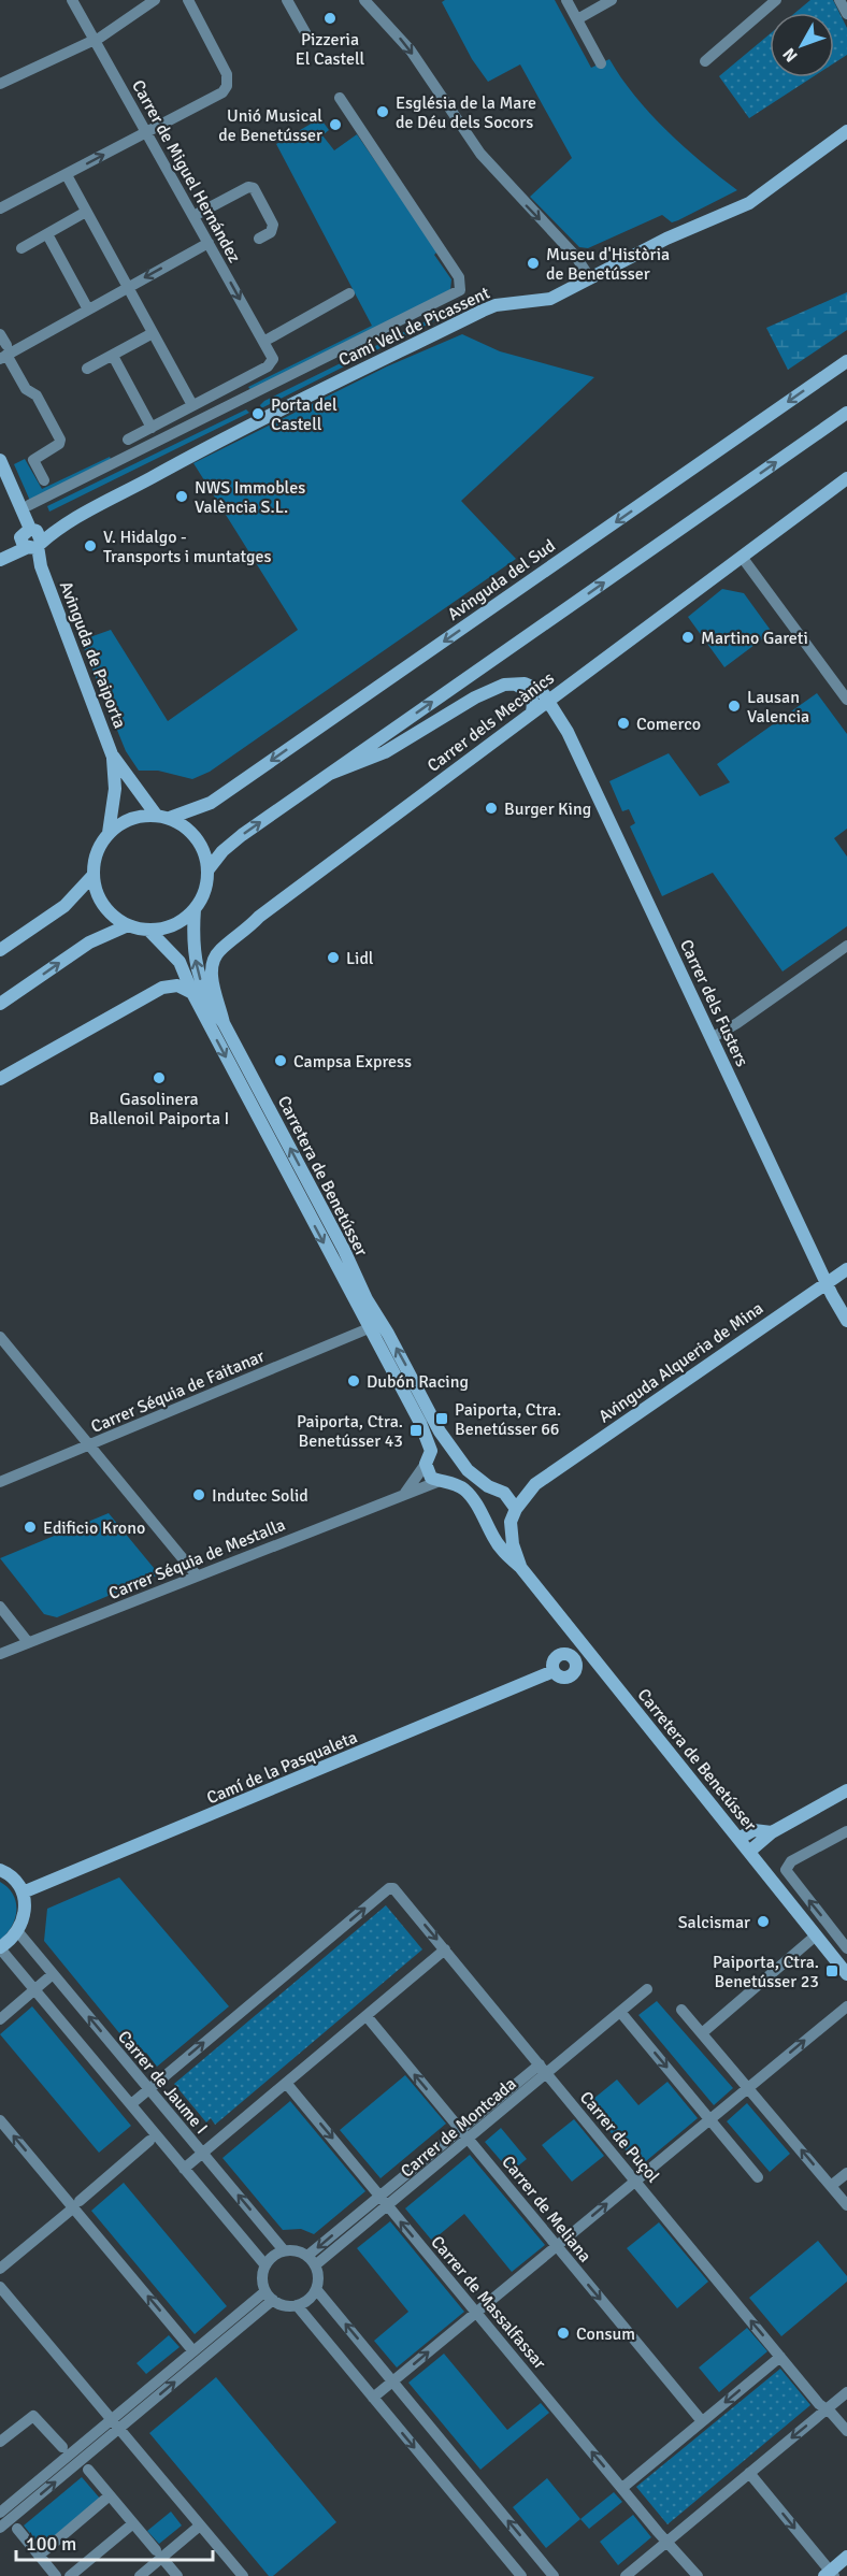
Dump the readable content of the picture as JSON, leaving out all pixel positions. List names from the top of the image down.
{
  "streets": {
    "street": [
      "Carrer de Miguel Hernández",
      "Camí Vell de Picassent",
      "Avinguda del Sud",
      "Avinguda de Paiporta",
      "Carrer dels Mecànics",
      "Carrer dels Fusters",
      "Carretera de Benetússer",
      "Avinguda Alqueria de Mina",
      "Carrer Séquia de Faitanar",
      "Carrer Séquia de Mestalla",
      "Camí de la Pasqualeta",
      "Carrer de Jaume I",
      "Carrer de Montcada",
      "Carrer de Puçol",
      "Carrer de Meliana",
      "Carrer de Massalfassar"
    ]
  },
  "crossings": [
    ["Camí Vell de Picassent", "Avinguda de Paiporta"],
    ["Avinguda del Sud", "Carretera de Benetússer"],
    ["Carrer dels Mecànics", "Carrer dels Fusters"],
    ["Carrer dels Mecànics", "Carretera de Benetússer"],
    ["Carrer dels Fusters", "Avinguda Alqueria de Mina"],
    ["Carretera de Benetússer", "Avinguda Alqueria de Mina"],
    ["Carretera de Benetússer", "Carrer Séquia de Faitanar"],
    ["Carretera de Benetússer", "Carrer Séquia de Mestalla"],
    ["Carretera de Benetússer", "Camí de la Pasqualeta"],
    ["Carrer de Jaume I", "Carrer de Montcada"],
    ["Carrer de Jaume I", "Carrer de Puçol"],
    ["Carrer de Montcada", "Carrer de Puçol"],
    ["Carrer de Montcada", "Carrer de Meliana"],
    ["Carrer de Montcada", "Carrer de Massalfassar"]
  ],
  "places": {
    "other": [
      "Pizzeria El Castell",
      "Església de la Mare de Déu dels Socors",
      "Unió Musical de Benetússer",
      "Museu d'Història de Benetússer",
      "Porta del Castell",
      "NWS Immobles València S.L.",
      "V. Hidalgo - Transports i muntatges",
      "Martino Gareti",
      "Lausan Valencia",
      "Comerco",
      "Burger King",
      "Lidl",
      "Campsa Express",
      "Gasolinera Ballenoil Paiporta I",
      "Dubón Racing",
      "Indutec Solid",
      "Edificio Krono",
      "Salcismar",
      "Consum"
    ],
    "transit": ["Paiporta, Ctra. Benetússer 66", "Paiporta, Ctra. Benetússer 43", "Paiporta, Ctra. Benetússer 23"]
  },
  "scale_bar": "100 m",
  "north": "bottom left"
}
